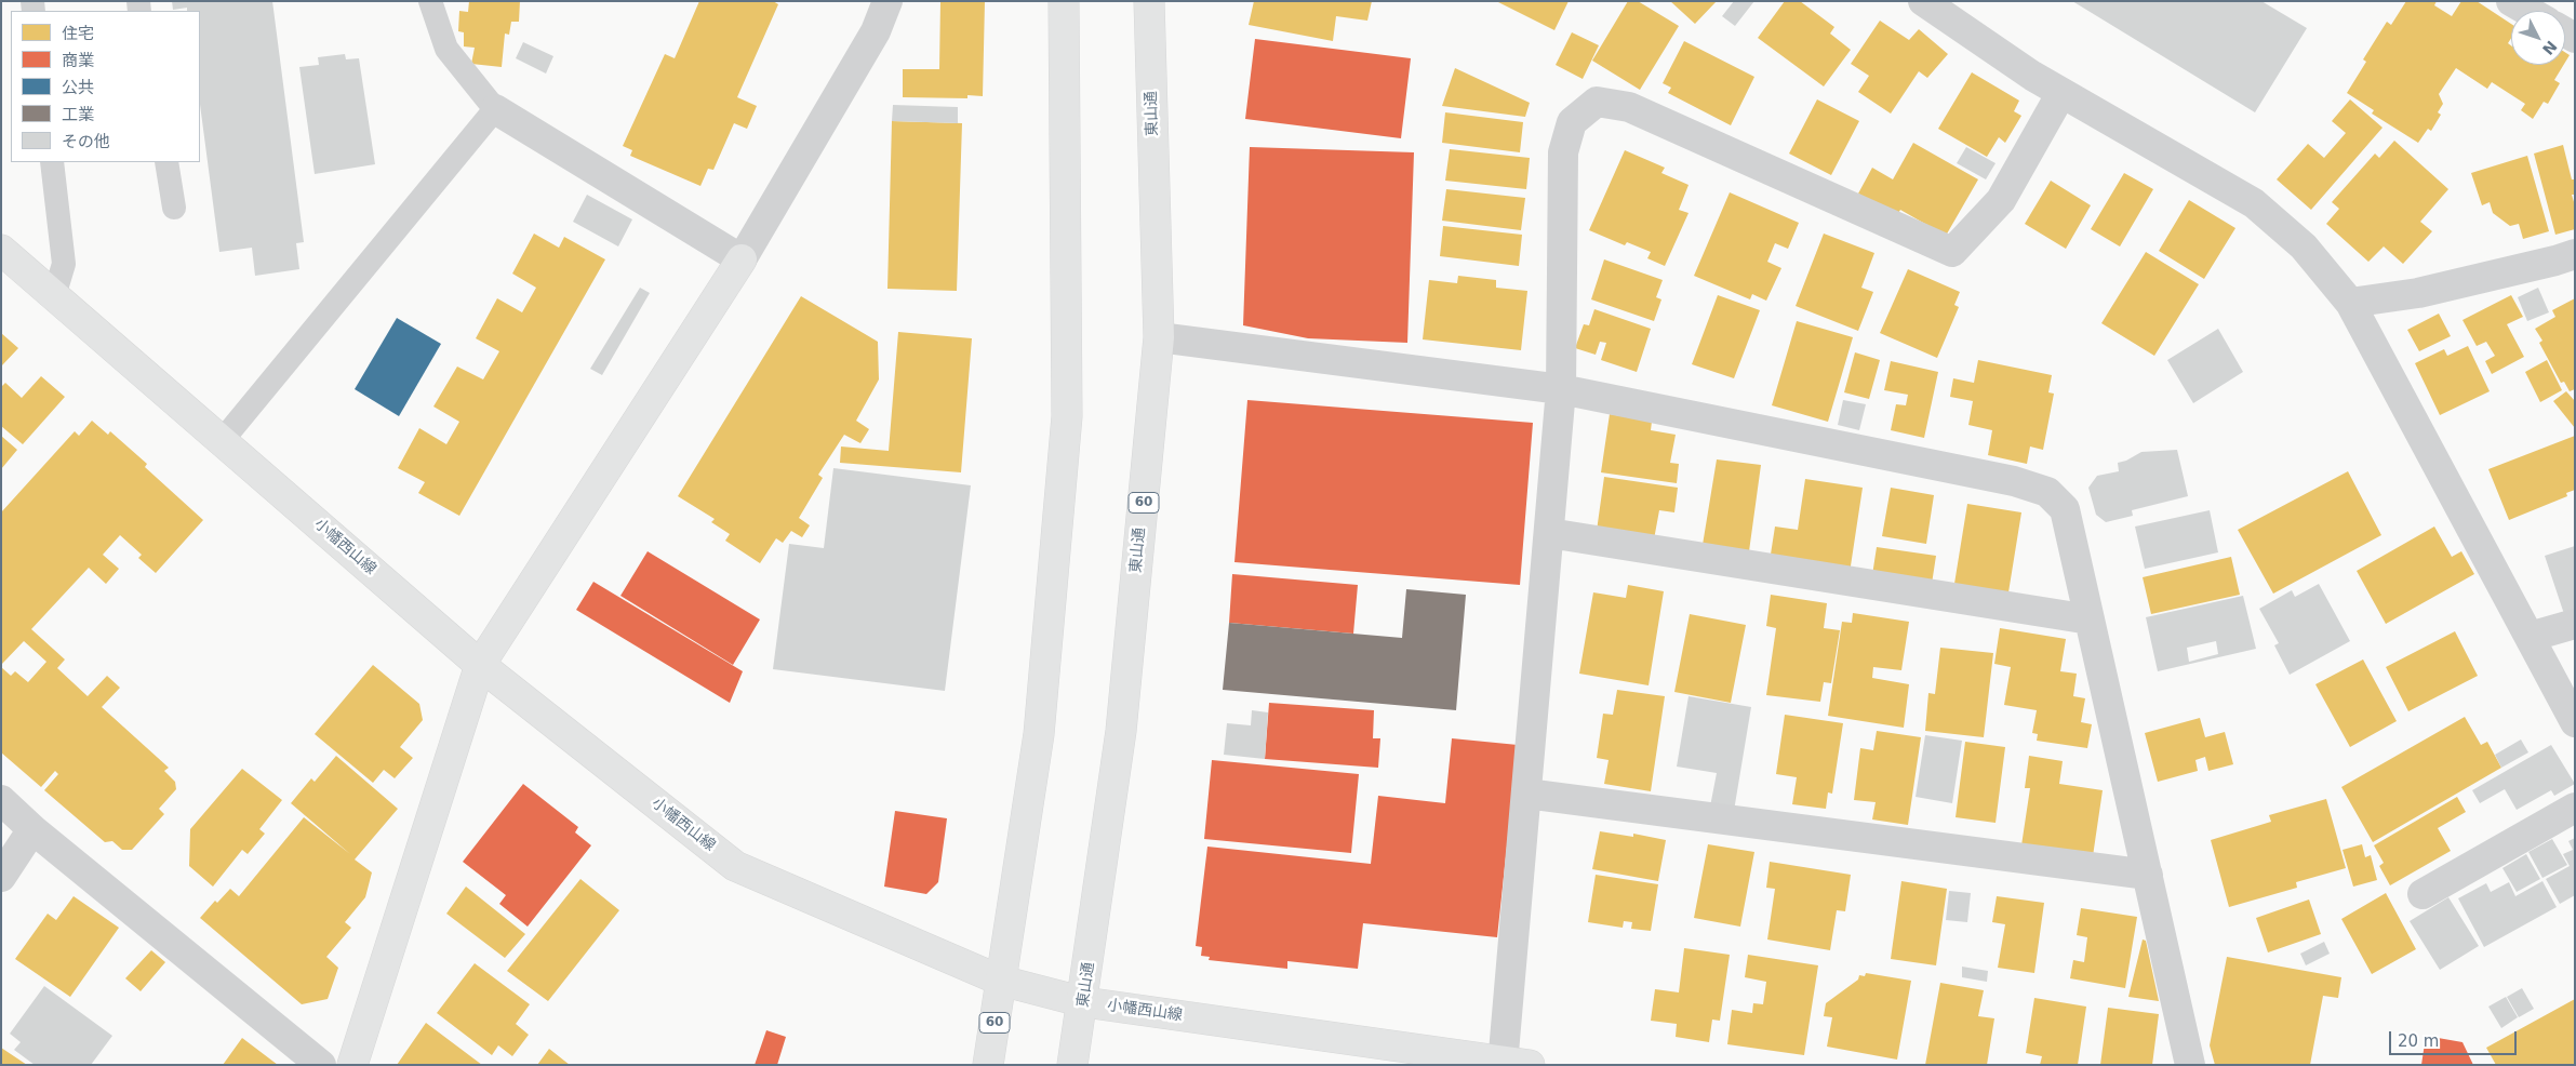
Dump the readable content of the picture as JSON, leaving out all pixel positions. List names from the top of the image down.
{
  "streets": {
    "street": ["東山通", "60", "小幡西山線"]
  },
  "crossings": [
    ["東山通", "小幡西山線"],
    ["60", "小幡西山線"]
  ],
  "legend": [
    "住宅",
    "商業",
    "公共",
    "工業",
    "その他"
  ],
  "scale_bar": "20 m",
  "north": "bottom right"
}
